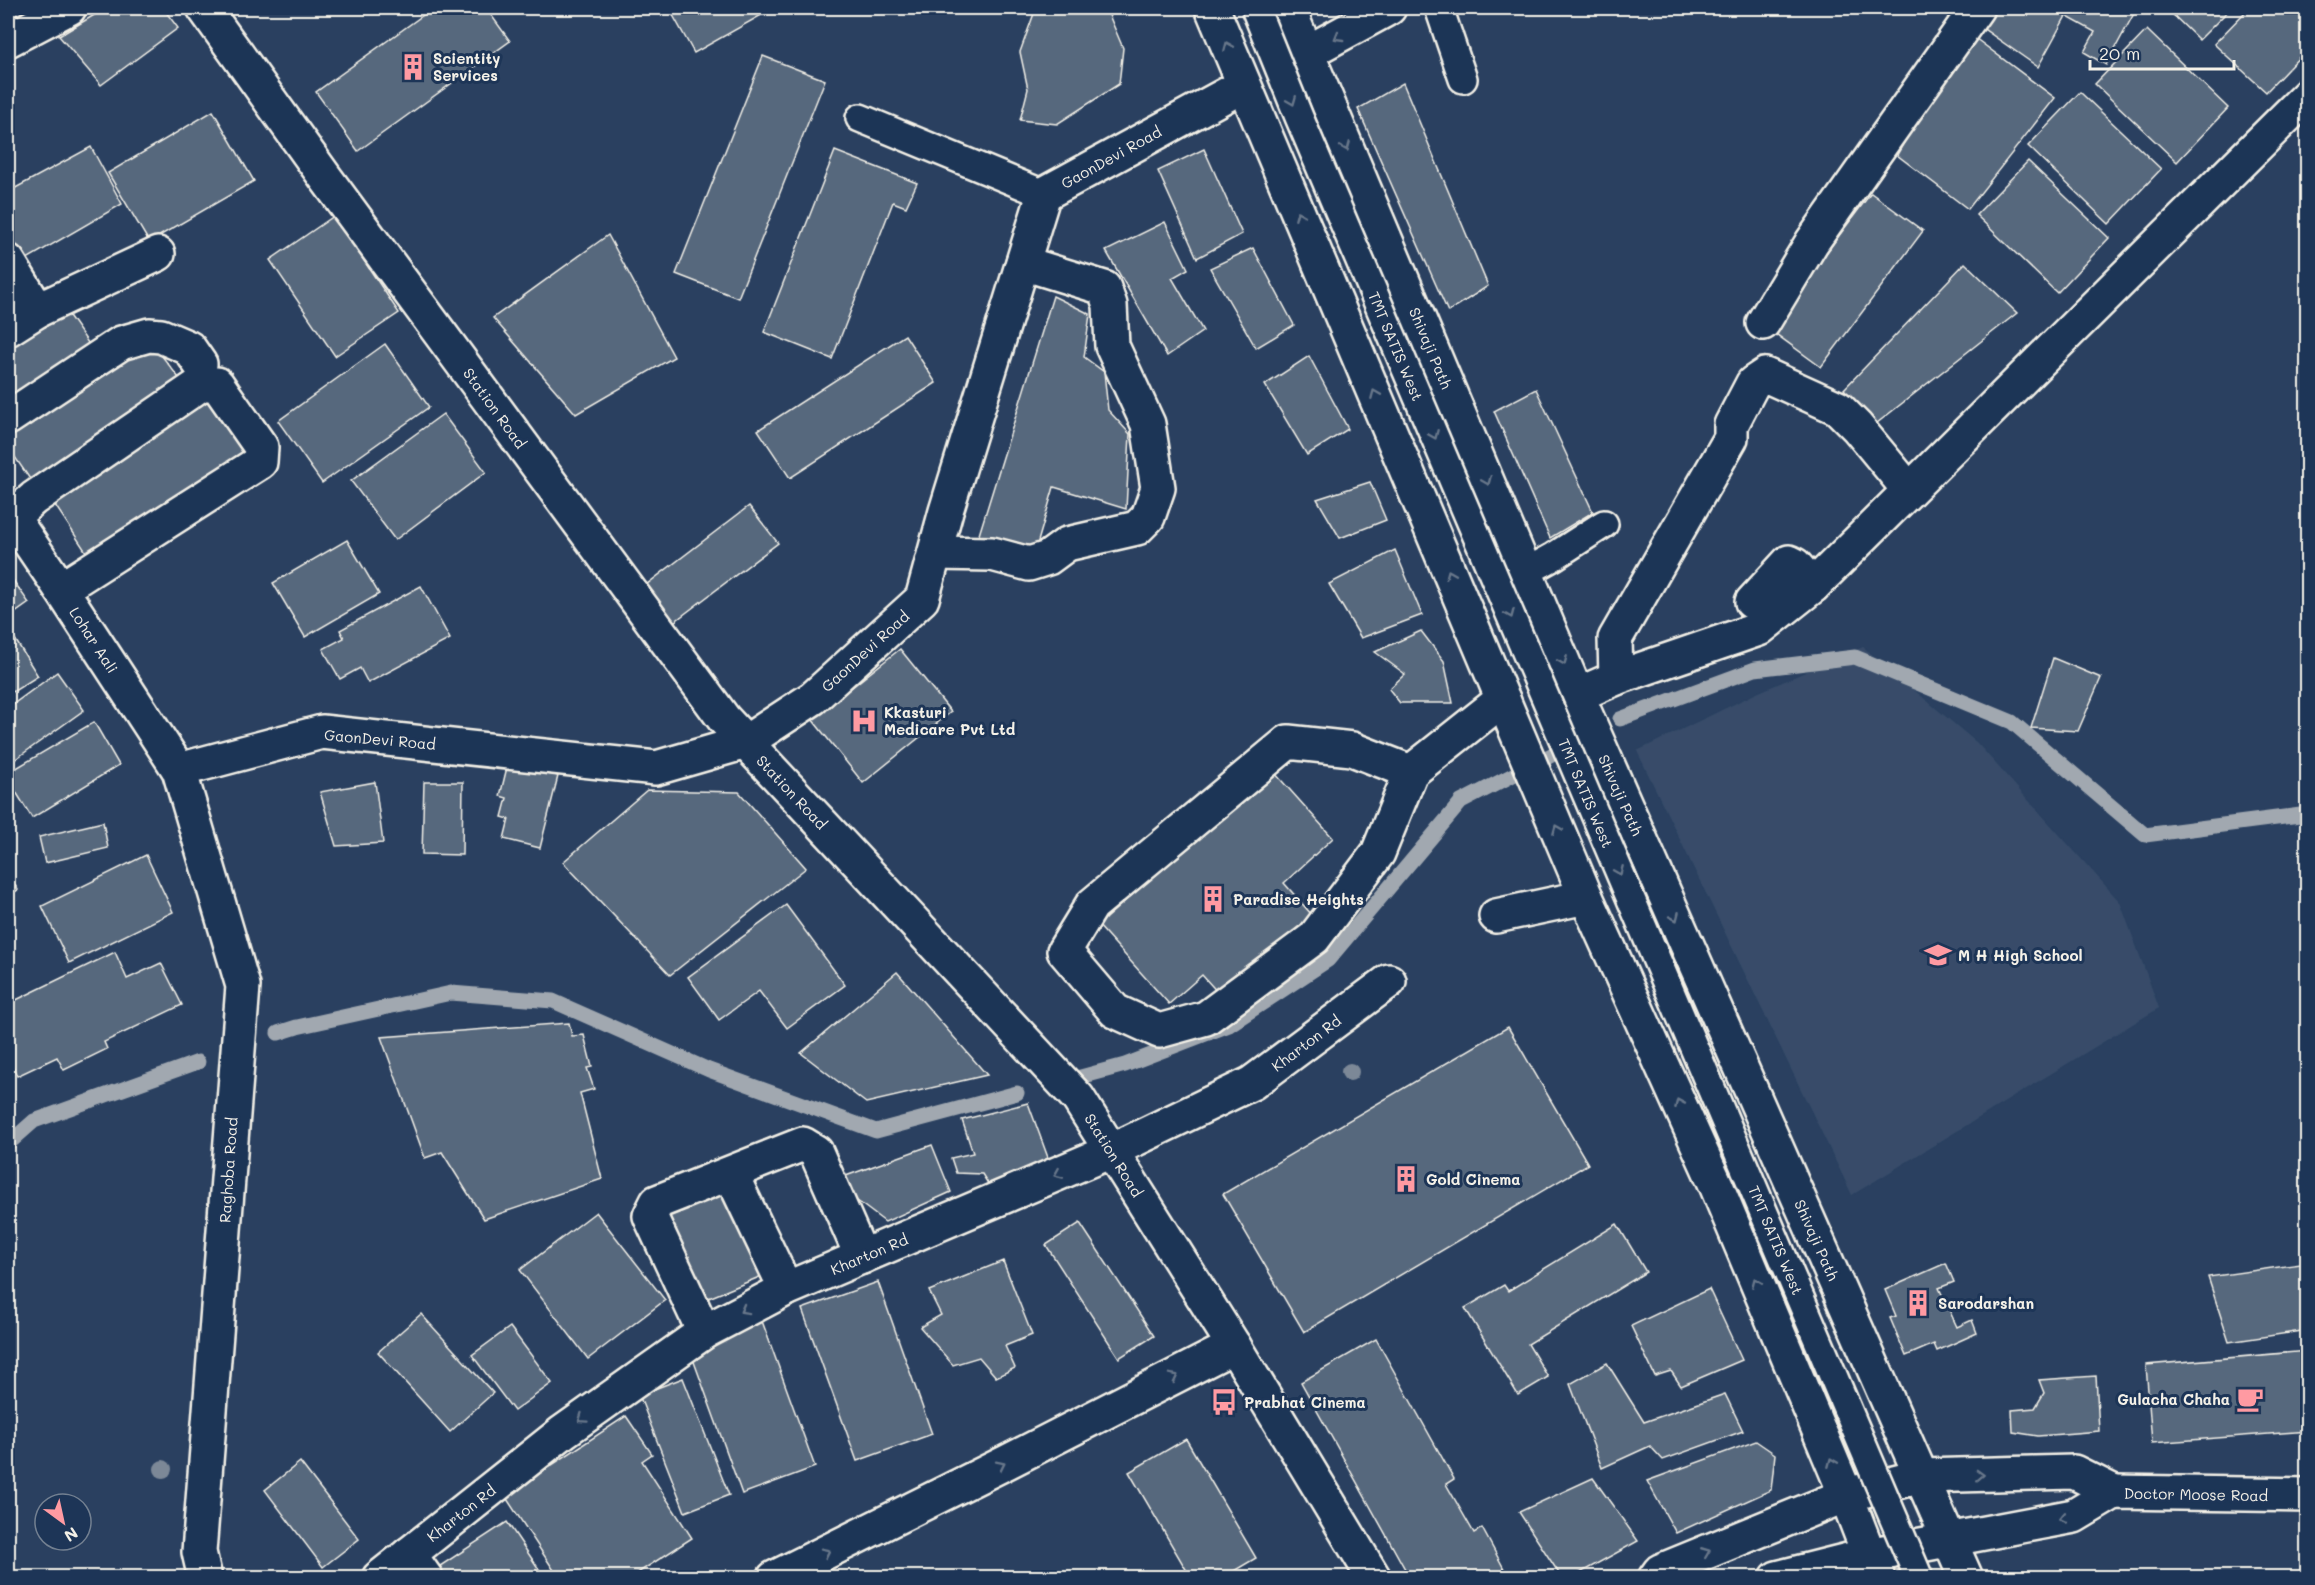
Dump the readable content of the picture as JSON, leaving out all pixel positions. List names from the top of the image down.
{
  "streets": {
    "street": [
      "GaonDevi Road",
      "Shivaji Path",
      "Station Road",
      "Lohar Aali",
      "Kharton Rd",
      "Raghoba Road",
      "Doctor Moose Road"
    ],
    "lane": ["TMT SATIS West"]
  },
  "crossings": [
    ["GaonDevi Road", "Station Road"],
    ["GaonDevi Road", "Lohar Aali"],
    ["GaonDevi Road", "Raghoba Road"],
    ["Shivaji Path", "Doctor Moose Road"],
    ["Station Road", "Kharton Rd"],
    ["Lohar Aali", "Raghoba Road"]
  ],
  "one_way": ["TMT SATIS West"],
  "places": {
    "building": [
      "Scientity Services",
      "Paradise Heights",
      "Gold Cinema",
      "Sarodarshan"
    ],
    "hospital": ["Kkasturi Medicare Pvt Ltd"],
    "school or university": ["M H High School"],
    "cafe": ["Gulacha Chaha"],
    "bus stop": ["Prabhat Cinema"]
  },
  "scale_bar": "20 m",
  "north": "bottom right"
}
